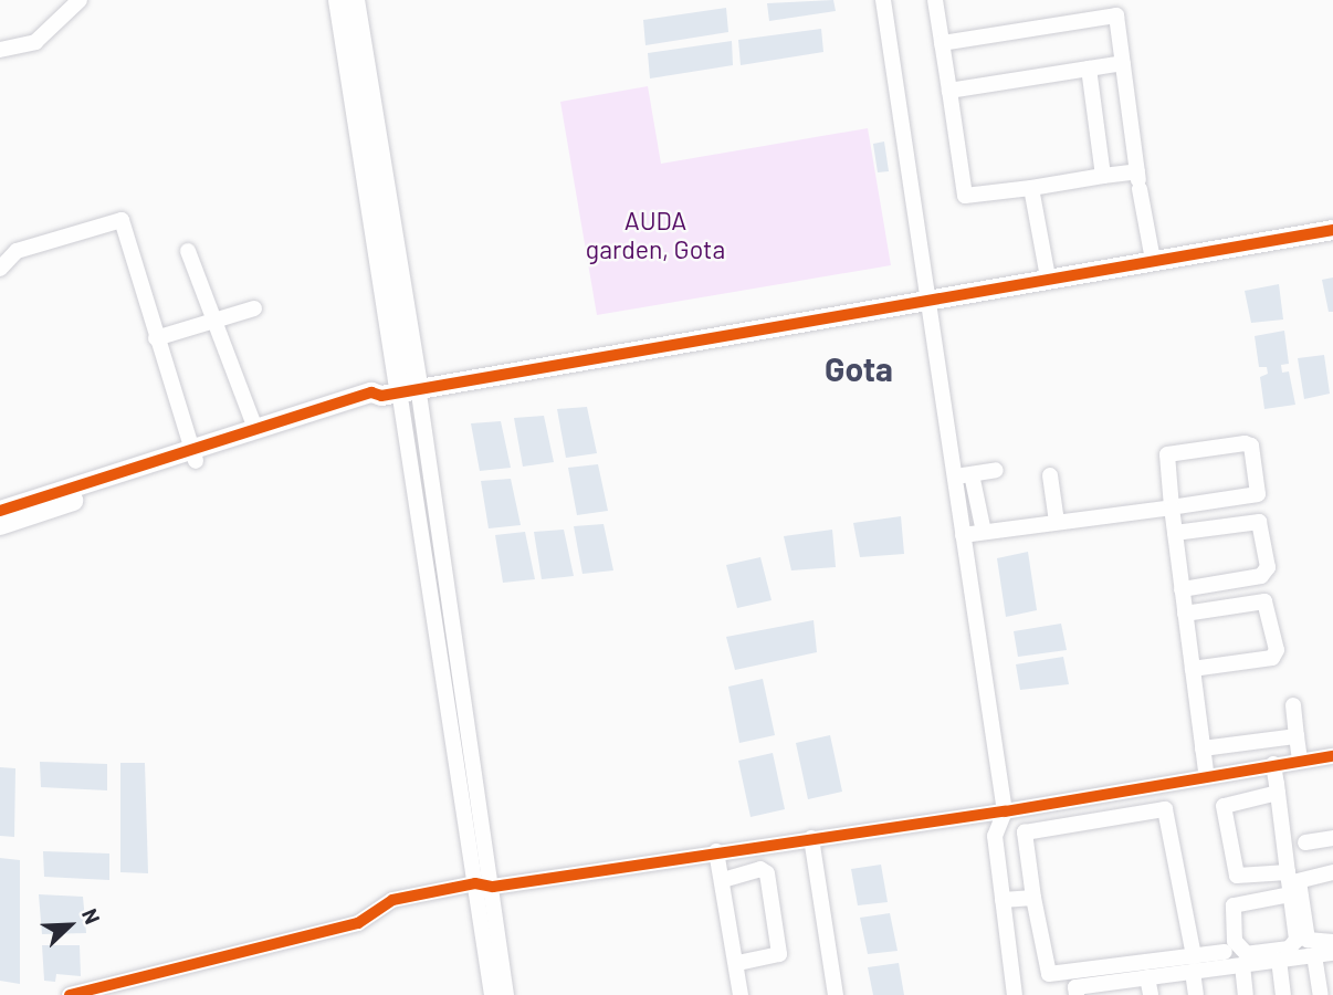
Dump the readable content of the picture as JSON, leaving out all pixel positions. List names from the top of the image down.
{
  "districts": ["Gota"],
  "parks": ["AUDA garden, Gota"],
  "north": "top right"
}
